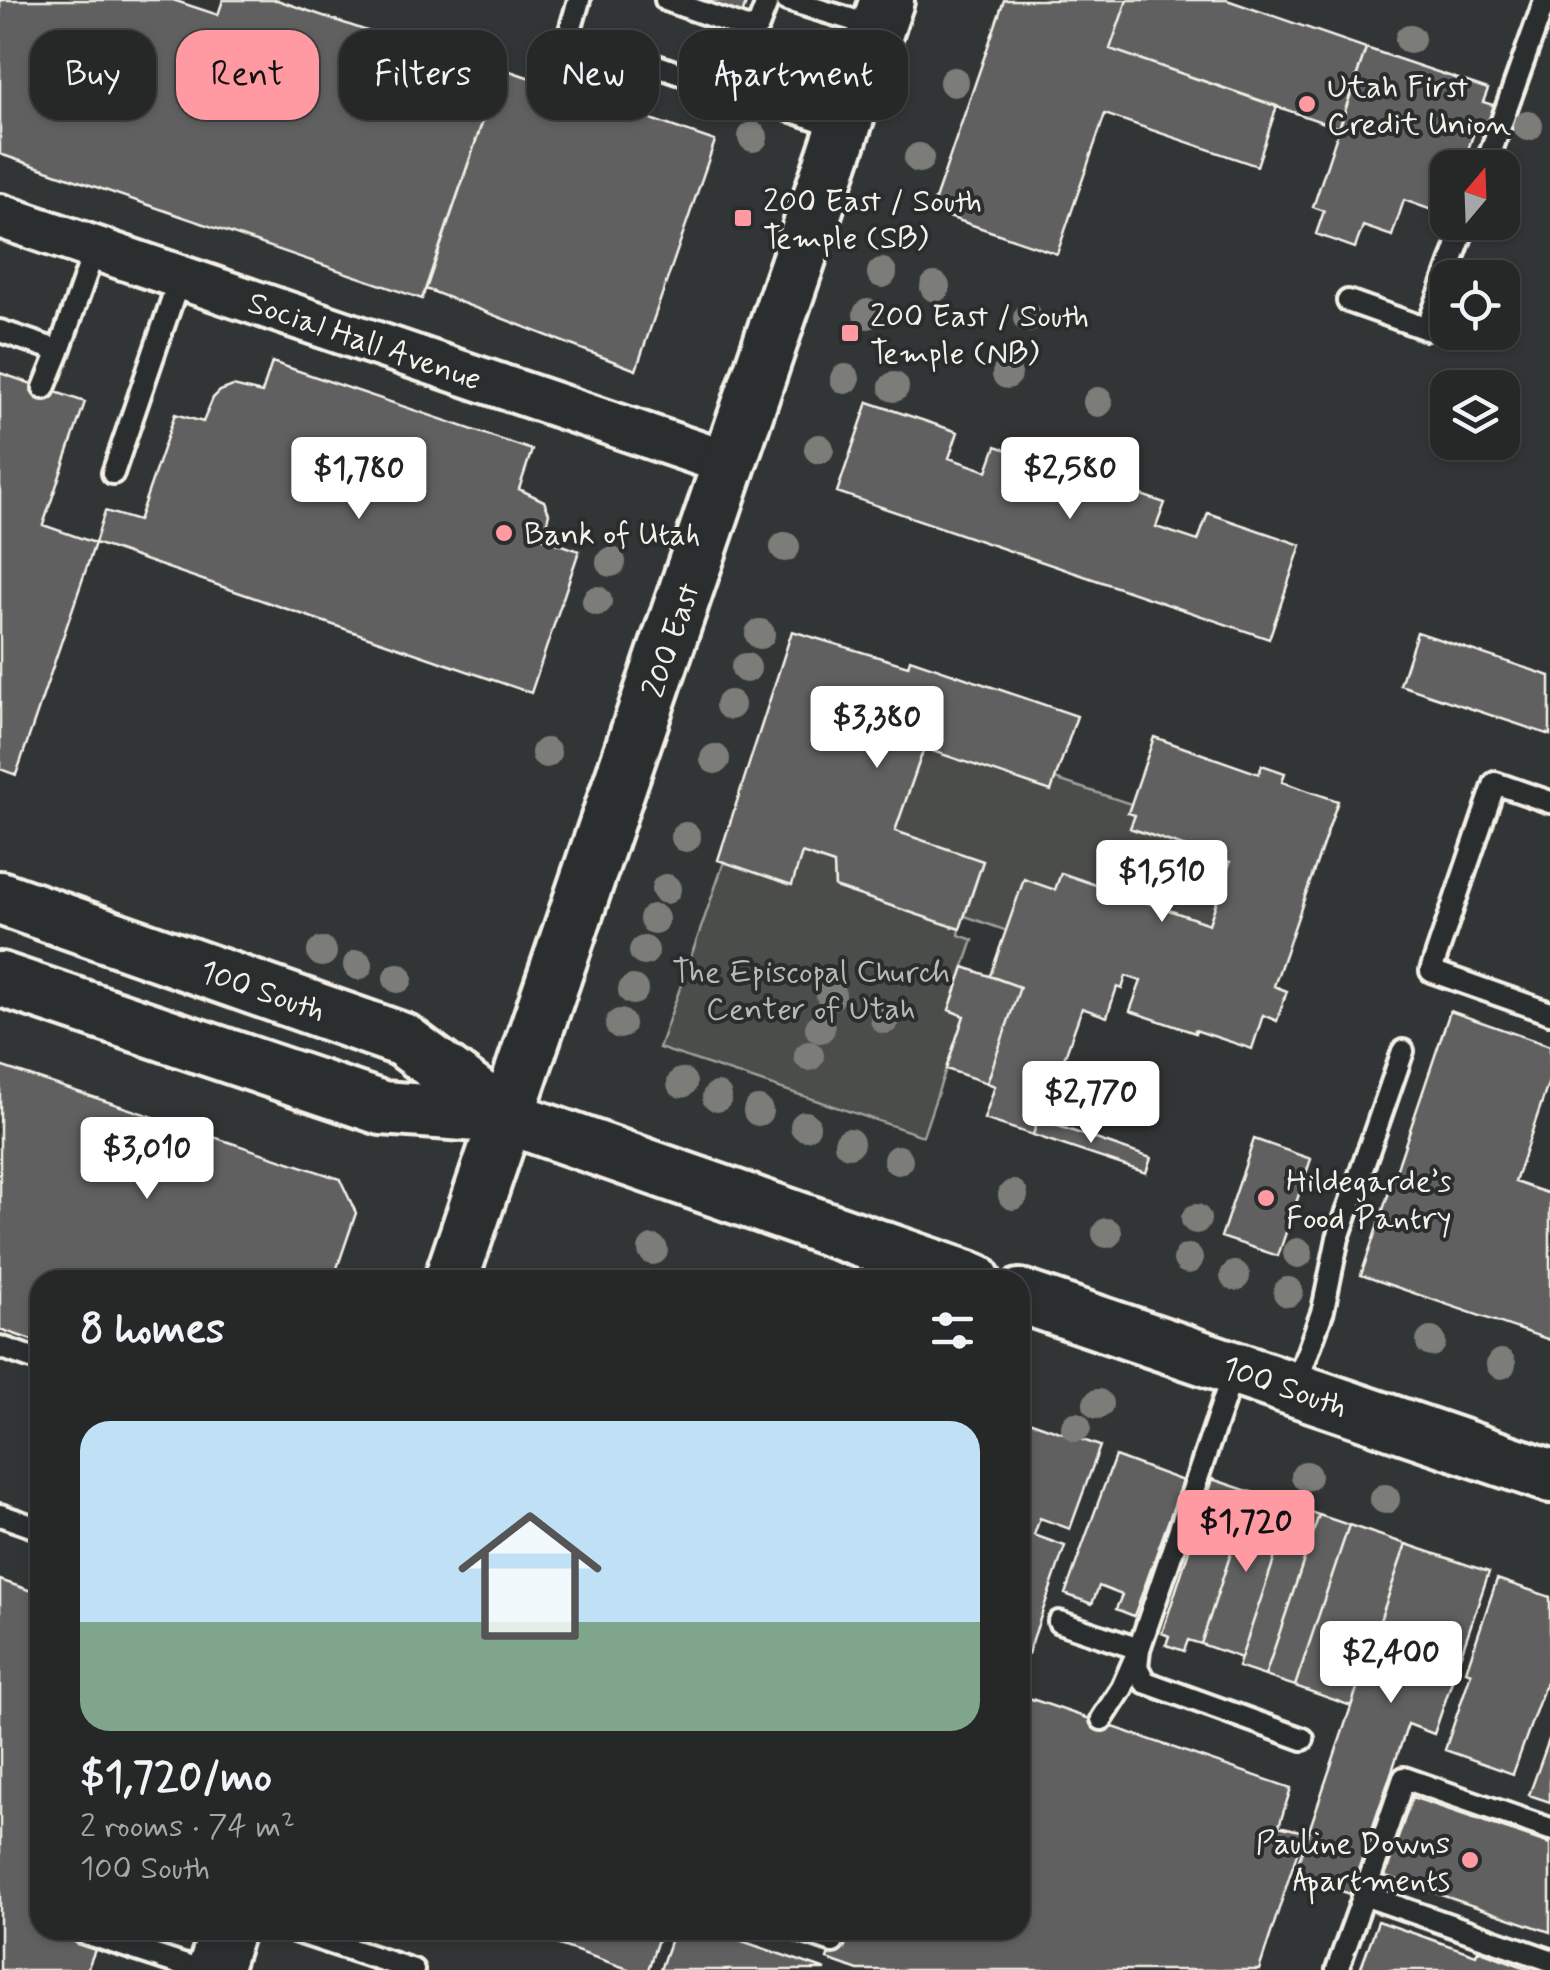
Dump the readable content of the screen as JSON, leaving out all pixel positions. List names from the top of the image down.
{
  "streets": {
    "street": ["Social Hall Avenue", "200 East", "100 South"]
  },
  "crossings": [
    ["Social Hall Avenue", "200 East"],
    ["200 East", "100 South"]
  ],
  "parks": ["The Episcopal Church Center of Utah"],
  "places": {
    "other": [
      "Utah First Credit Union",
      "Bank of Utah",
      "Hildegarde’s Food Pantry",
      "Pauline Downs Apartments"
    ],
    "transit": ["200 East / South Temple (SB)", "200 East / South Temple (NB)"]
  },
  "north": "top",
  "page": {
    "chip": [
      "Buy",
      "Rent",
      "Filters",
      "New",
      "Apartment"
    ],
    "price": [
      "$1,780",
      "$2,580",
      "$3,380",
      "$1,510",
      "$2,770",
      "$3,010",
      "$1,720",
      "$2,400"
    ],
    "heading": "8 homes",
    "list": [
      {
        "name": "$1,720/mo",
        "note": "2 rooms · 74 m² · 100 South"
      }
    ]
  }
}
